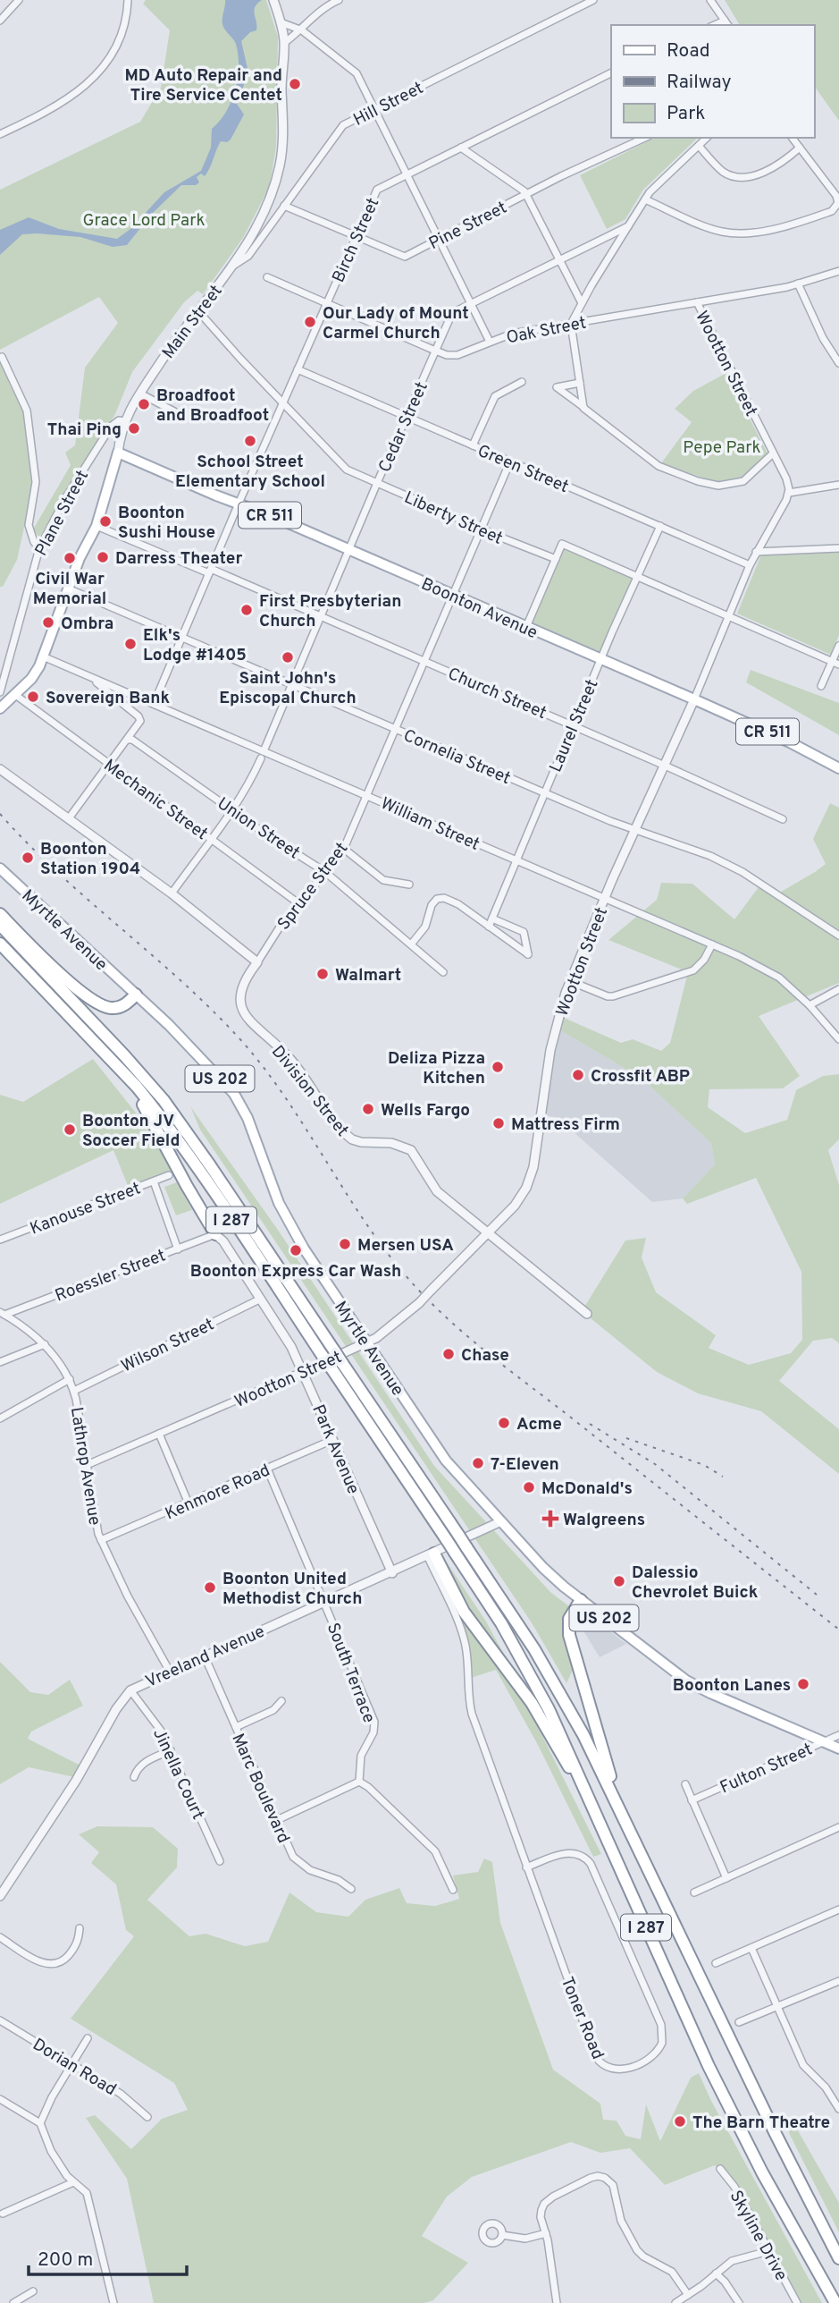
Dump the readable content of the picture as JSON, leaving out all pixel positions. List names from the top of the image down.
{
  "streets": {
    "highway": ["I 287"],
    "main road": [
      "Main Street",
      "CR 511",
      "Boonton Avenue",
      "Myrtle Avenue",
      "US 202"
    ],
    "street": [
      "Hill Street",
      "Pine Street",
      "Birch Street",
      "Oak Street",
      "Wootton Street",
      "Cedar Street",
      "Green Street",
      "Plane Street",
      "Liberty Street",
      "Church Street",
      "Laurel Street",
      "Cornelia Street",
      "Mechanic Street",
      "William Street",
      "Union Street",
      "Spruce Street",
      "Division Street",
      "Kanouse Street",
      "Roessler Street",
      "Wilson Street",
      "Park Avenue",
      "Lathrop Avenue",
      "Kenmore Road",
      "Vreeland Avenue",
      "South Terrace",
      "Fulton Street",
      "Jinella Court",
      "Marc Boulevard",
      "Toner Road",
      "Dorian Road",
      "Skyline Drive"
    ]
  },
  "crossings": [
    ["Hill Street", "Pine Street"],
    ["Hill Street", "Main Street"],
    ["Pine Street", "Birch Street"],
    ["Birch Street", "Oak Street"],
    ["Birch Street", "Green Street"],
    ["Birch Street", "Liberty Street"],
    ["Birch Street", "Boonton Avenue"],
    ["Birch Street", "Church Street"],
    ["Birch Street", "Cornelia Street"],
    ["Birch Street", "William Street"],
    ["Main Street", "Plane Street"],
    ["Main Street", "Liberty Street"],
    ["Main Street", "Boonton Avenue"],
    ["Main Street", "Church Street"],
    ["Main Street", "Cornelia Street"],
    ["Main Street", "Mechanic Street"],
    ["Main Street", "William Street"],
    ["Oak Street", "Wootton Street"],
    ["Oak Street", "Cedar Street"],
    ["Wootton Street", "Green Street"],
    ["Wootton Street", "Boonton Avenue"],
    ["Wootton Street", "Church Street"],
    ["Wootton Street", "Cornelia Street"],
    ["Wootton Street", "William Street"],
    ["Wootton Street", "Myrtle Avenue"],
    ["Wootton Street", "Division Street"],
    ["Wootton Street", "Park Avenue"],
    ["Wootton Street", "Lathrop Avenue"],
    ["Cedar Street", "Green Street"],
    ["Cedar Street", "Liberty Street"],
    ["Cedar Street", "Boonton Avenue"],
    ["Cedar Street", "Church Street"],
    ["Cedar Street", "Cornelia Street"],
    ["Cedar Street", "Mechanic Street"],
    ["Cedar Street", "William Street"],
    ["Cedar Street", "Union Street"],
    ["Green Street", "Laurel Street"],
    ["Green Street", "Spruce Street"],
    ["Liberty Street", "Spruce Street"],
    ["Boonton Avenue", "Laurel Street"],
    ["Boonton Avenue", "Spruce Street"],
    ["Church Street", "Laurel Street"],
    ["Church Street", "Spruce Street"],
    ["Laurel Street", "Cornelia Street"],
    ["Laurel Street", "William Street"],
    ["Cornelia Street", "Spruce Street"],
    ["Mechanic Street", "Spruce Street"],
    ["William Street", "Spruce Street"],
    ["Union Street", "Spruce Street"],
    ["Spruce Street", "Division Street"],
    ["Myrtle Avenue", "US 202"],
    ["Myrtle Avenue", "Vreeland Avenue"],
    ["Myrtle Avenue", "Fulton Street"],
    ["US 202", "Fulton Street"],
    ["Roessler Street", "Park Avenue"],
    ["Roessler Street", "Lathrop Avenue"],
    ["Wilson Street", "Park Avenue"],
    ["Wilson Street", "Lathrop Avenue"],
    ["Park Avenue", "Kenmore Road"],
    ["Park Avenue", "Vreeland Avenue"],
    ["Lathrop Avenue", "Kenmore Road"],
    ["Lathrop Avenue", "Vreeland Avenue"],
    ["Kenmore Road", "South Terrace"],
    ["Vreeland Avenue", "South Terrace"],
    ["Vreeland Avenue", "Jinella Court"],
    ["Vreeland Avenue", "Marc Boulevard"],
    ["Vreeland Avenue", "Toner Road"]
  ],
  "parks": ["Grace Lord Park", "Pepe Park"],
  "places": {
    "other": [
      "MD Auto Repair and Tire Service Centet",
      "Our Lady of Mount Carmel Church",
      "Broadfoot and Broadfoot",
      "Thai Ping",
      "School Street Elementary School",
      "Boonton Sushi House",
      "Darress Theater",
      "Civil War Memorial",
      "First Presbyterian Church",
      "Ombra",
      "Elk's Lodge #1405",
      "Saint John's Episcopal Church",
      "Sovereign Bank",
      "Boonton Station 1904",
      "Walmart",
      "Deliza Pizza Kitchen",
      "Crossfit ABP",
      "Wells Fargo",
      "Mattress Firm",
      "Boonton JV Soccer Field",
      "Mersen USA",
      "Boonton Express Car Wash",
      "Chase",
      "Acme",
      "7-Eleven",
      "McDonald's",
      "Dalessio Chevrolet Buick",
      "Boonton United Methodist Church",
      "Boonton Lanes",
      "The Barn Theatre"
    ],
    "health": ["Walgreens"]
  },
  "legend": ["Road", "Railway", "Park"],
  "scale_bar": "200 m"
}
